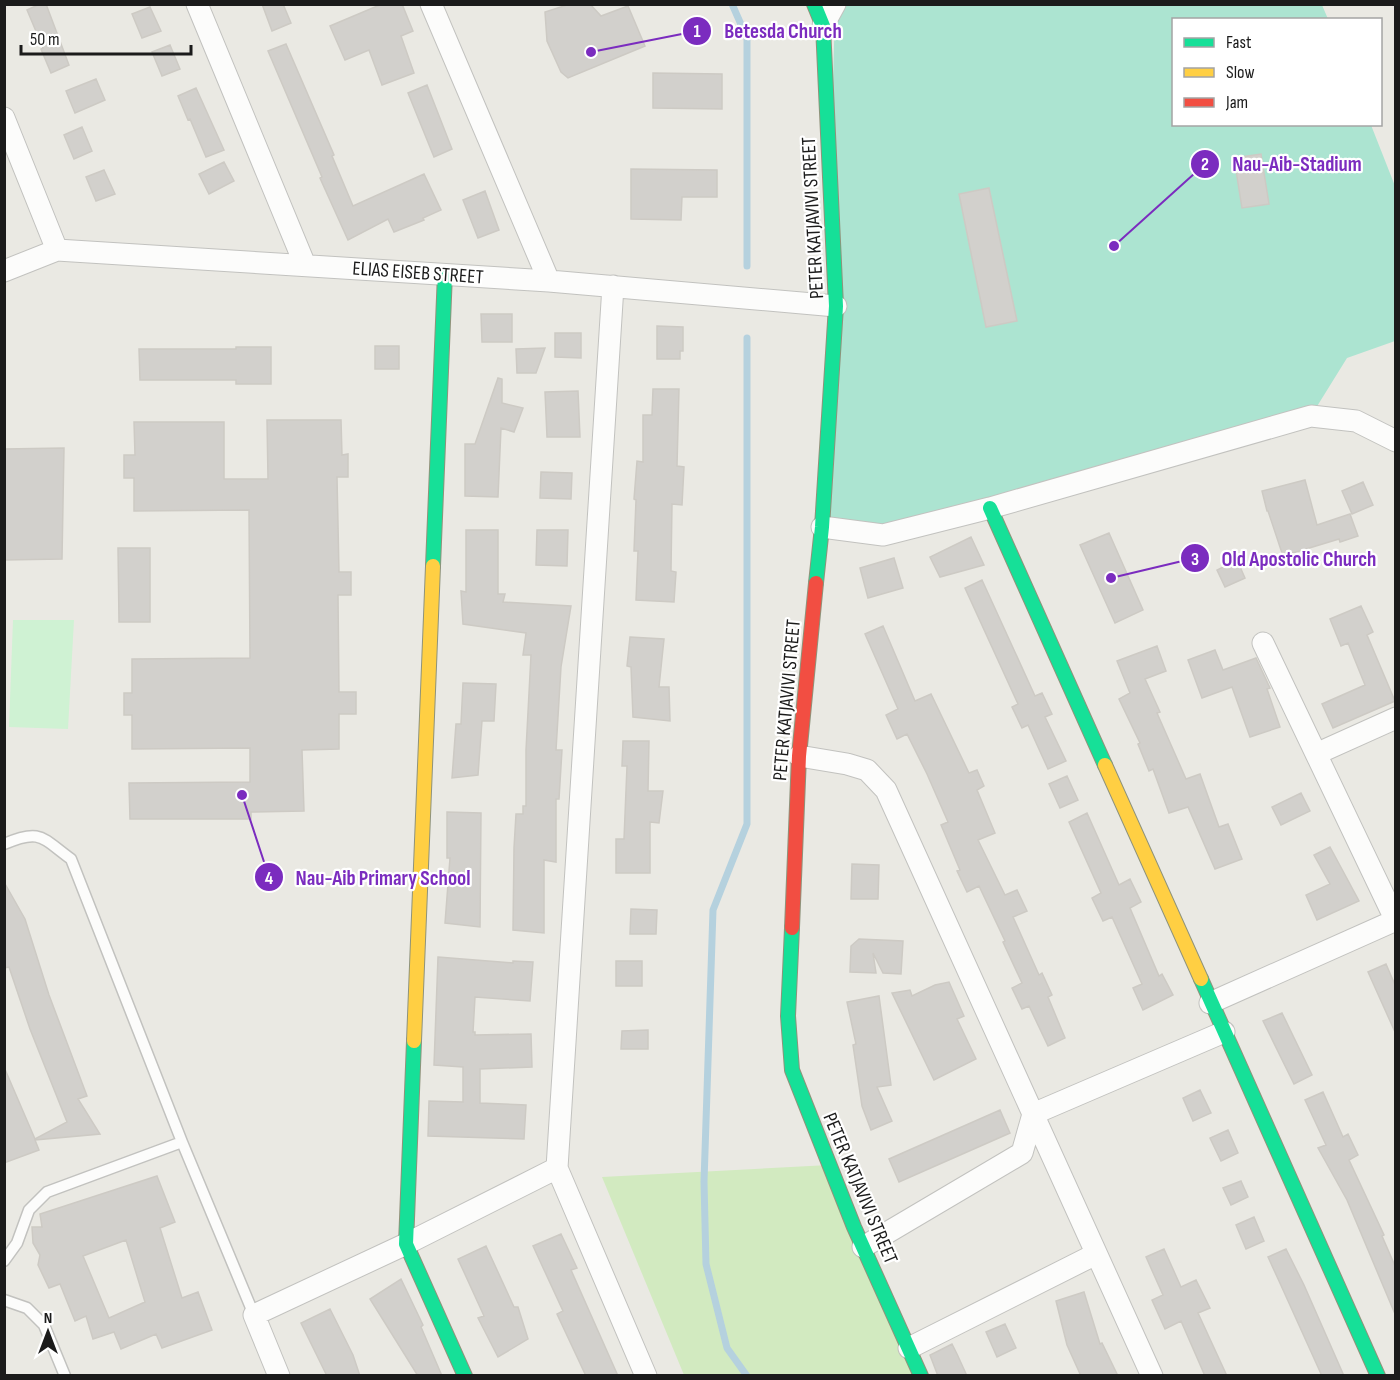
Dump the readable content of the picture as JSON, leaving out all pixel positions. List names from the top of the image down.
{
  "streets": {
    "street": ["PETER KATJAVIVI STREET", "ELIAS EISEB STREET"]
  },
  "crossings": [
    ["PETER KATJAVIVI STREET", "ELIAS EISEB STREET"]
  ],
  "places": [
    "Betesda Church",
    "Nau-Aib-Stadium",
    "Old Apostolic Church",
    "Nau-Aib Primary School"
  ],
  "legend": ["Fast", "Slow", "Jam"],
  "scale_bar": "50 m",
  "north": "top"
}
